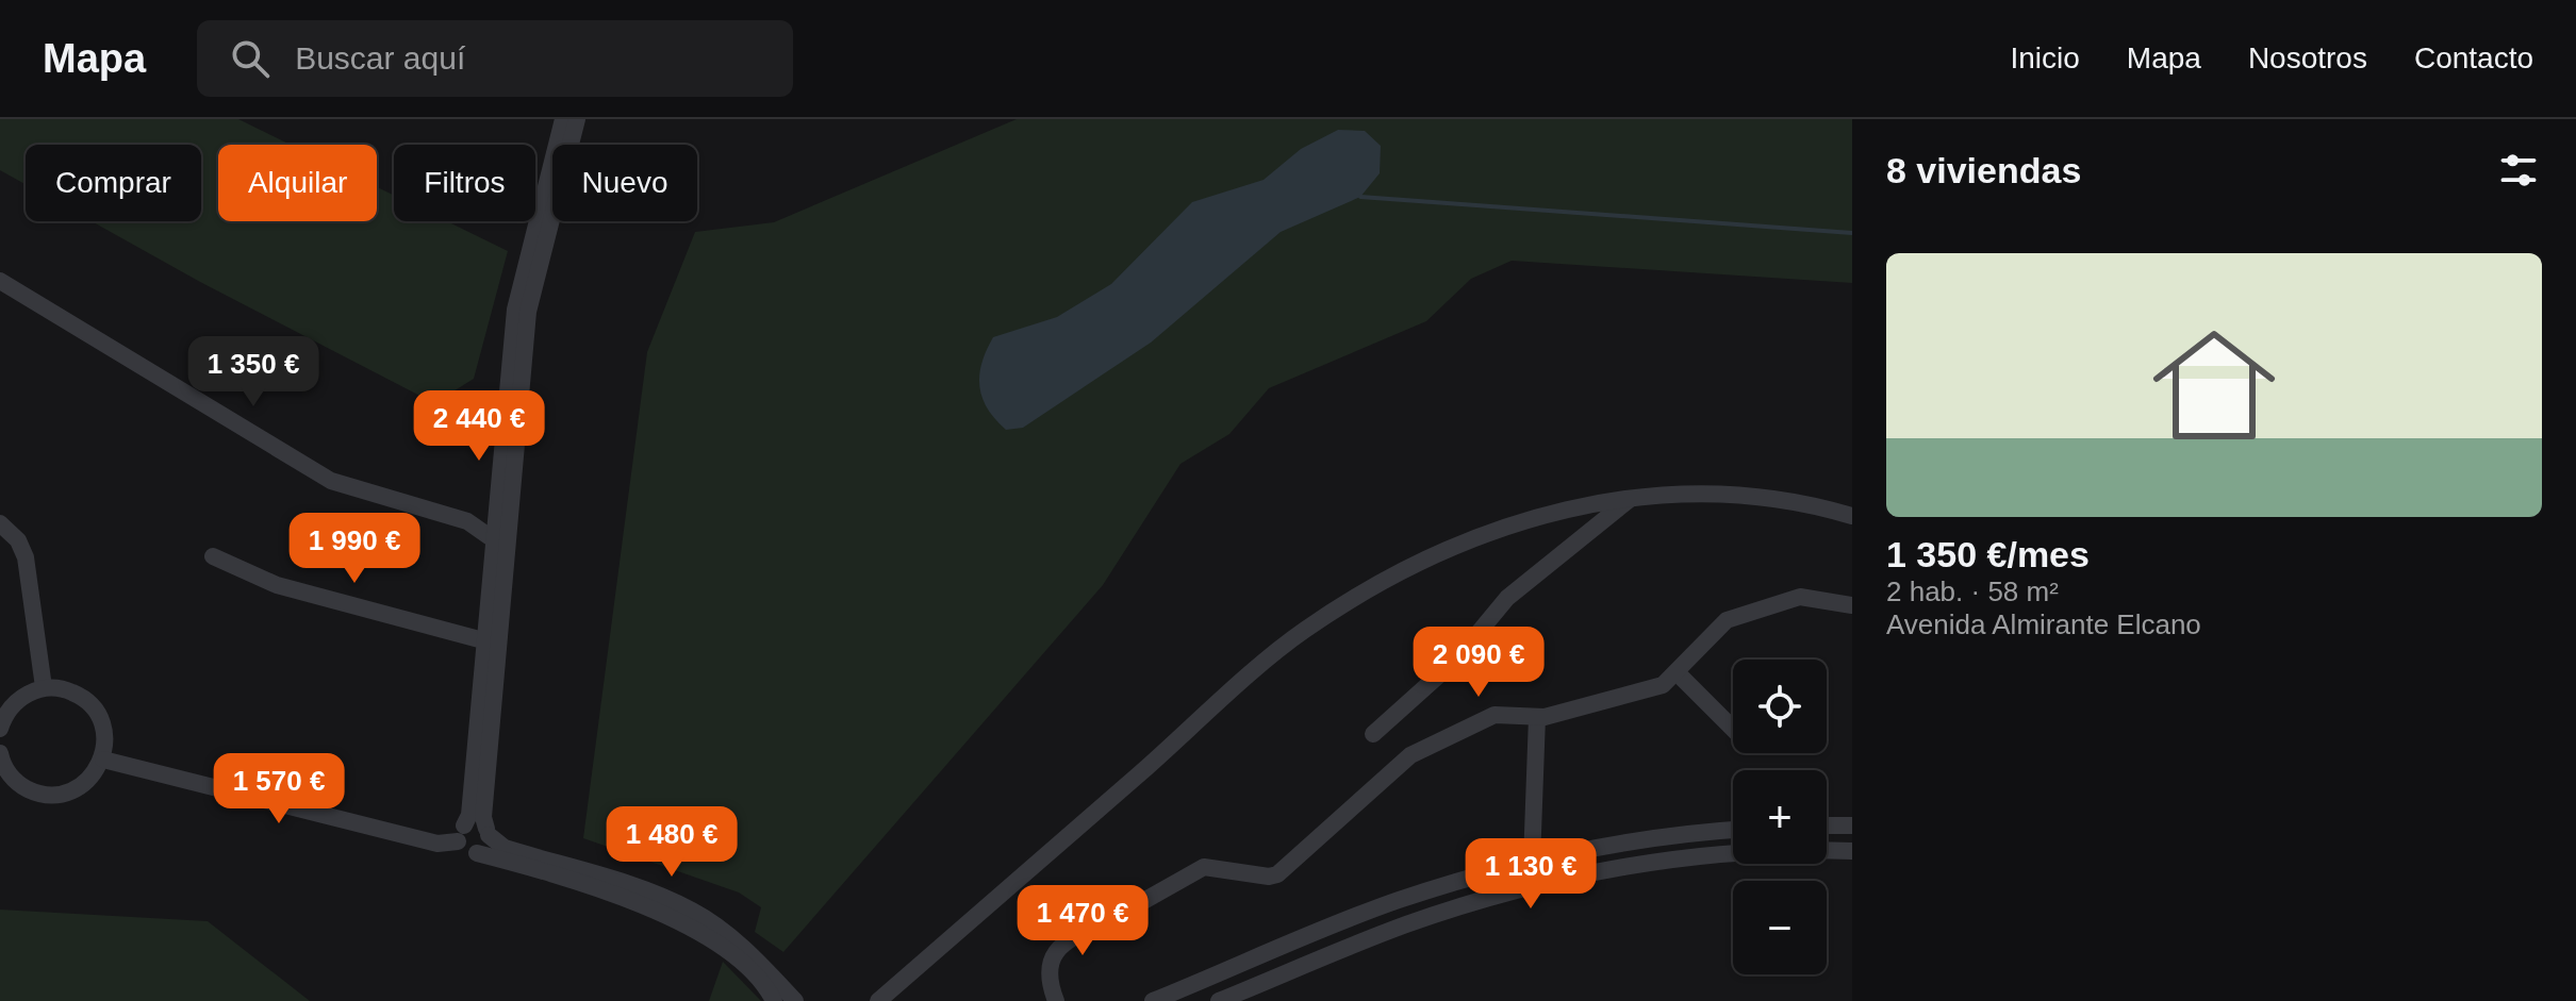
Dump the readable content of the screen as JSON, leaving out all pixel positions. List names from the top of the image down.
{
  "page": {
    "header": "Mapa",
    "search": "Buscar aquí",
    "nav": [
      "Inicio",
      "Mapa",
      "Nosotros",
      "Contacto"
    ],
    "heading": "8 viviendas",
    "chip": [
      "Comprar",
      "Alquilar",
      "Filtros",
      "Nuevo"
    ],
    "list": [
      {
        "name": "1 350 €/mes",
        "note": "2 hab. · 58 m² · Avenida Almirante Elcano"
      }
    ],
    "price": [
      "1 350 €",
      "2 440 €",
      "1 990 €",
      "2 090 €",
      "1 570 €",
      "1 480 €",
      "1 130 €",
      "1 470 €"
    ],
    "map_buttons": ["+", "−"]
  }
}
